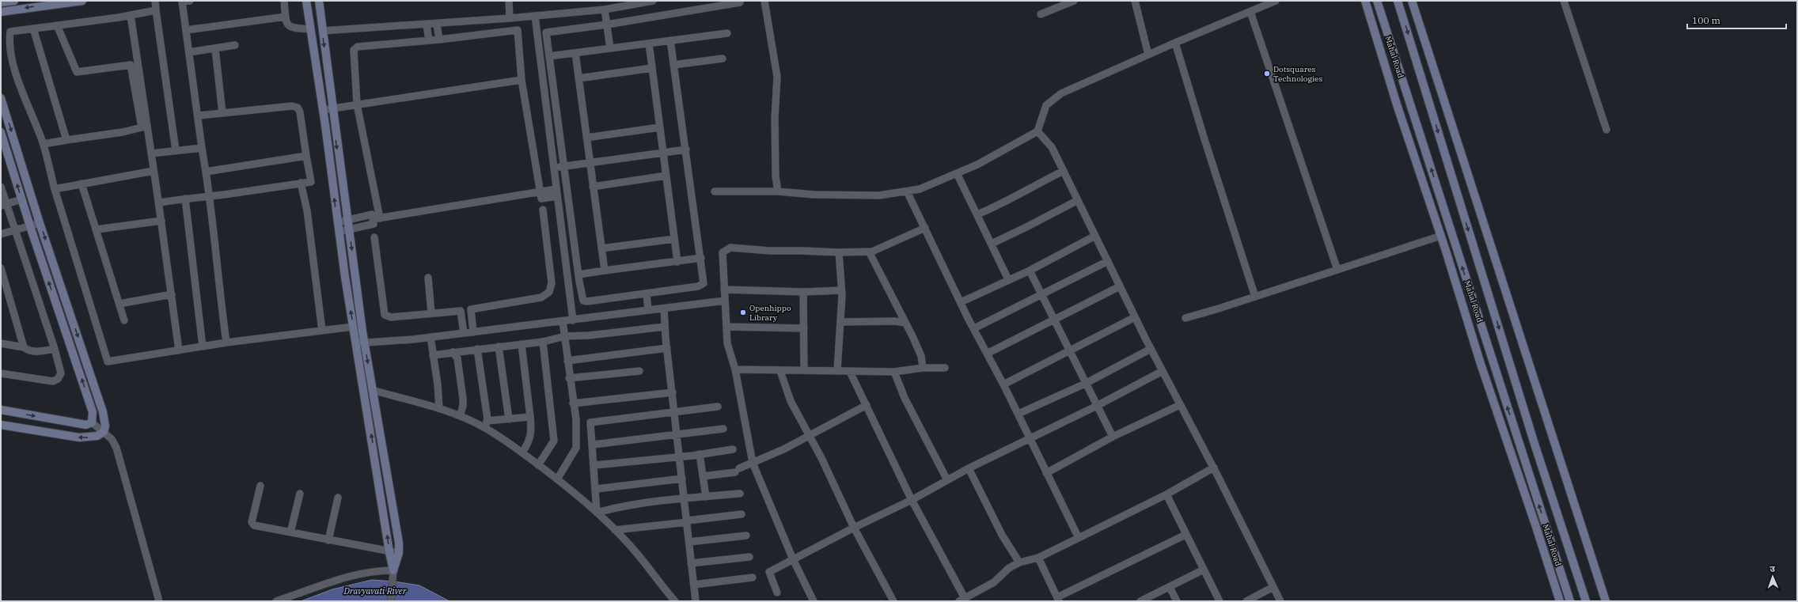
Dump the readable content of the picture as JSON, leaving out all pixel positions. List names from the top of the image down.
{
  "streets": {
    "main road": ["Mahal Road"]
  },
  "water": ["Dravyavati River"],
  "places": ["Dotsquares Technologies", "Openhippo Library"],
  "scale_bar": "100 m",
  "north": "top"
}
